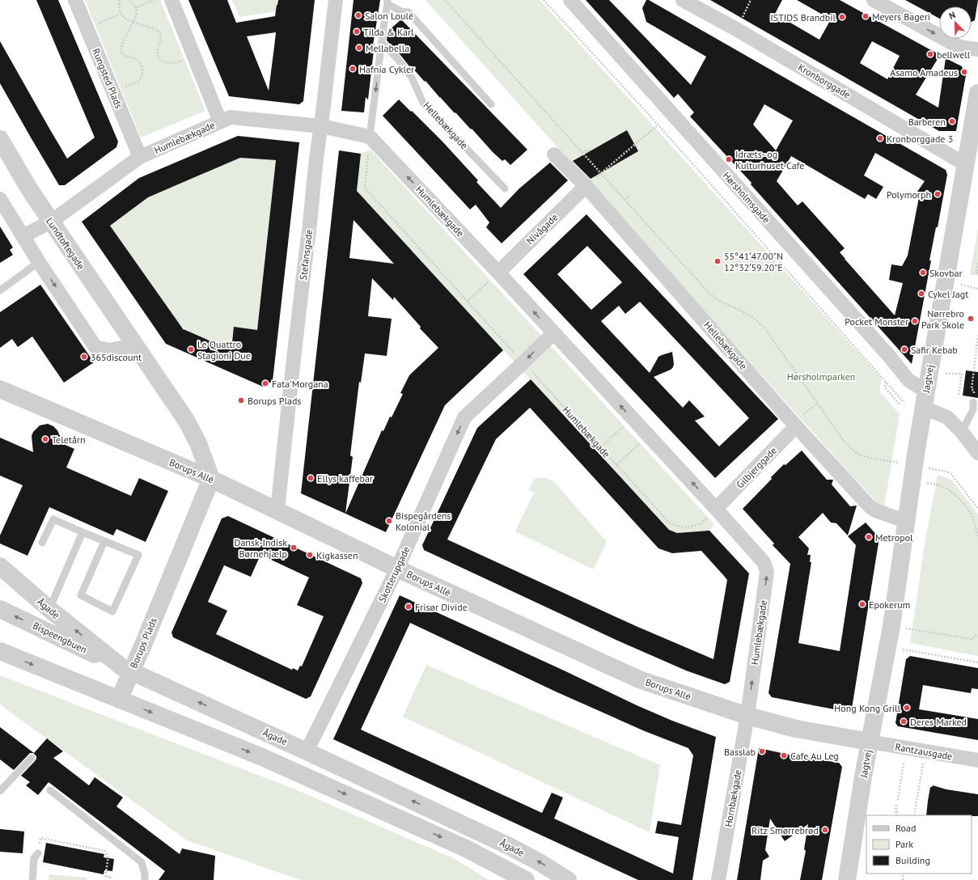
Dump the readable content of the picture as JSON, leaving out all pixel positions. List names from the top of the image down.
{
  "streets": {
    "street": [
      "Rungsted Plads",
      "Kronborggade",
      "Hellebækgade",
      "Humlebækgade",
      "Hørsholmsgade",
      "Nivågade",
      "Lundtoftegade",
      "Stefansgade",
      "Jagtvej",
      "Gilbjerggade",
      "Borups Allé",
      "Skotterupgade",
      "Ågade",
      "Bispeengbuen",
      "Borups Plads",
      "Rantzausgade",
      "Hornbækgade"
    ]
  },
  "crossings": [
    ["Rungsted Plads", "Humlebækgade"],
    ["Kronborggade", "Jagtvej"],
    ["Hellebækgade", "Nivågade"],
    ["Hellebækgade", "Jagtvej"],
    ["Hellebækgade", "Gilbjerggade"],
    ["Humlebækgade", "Nivågade"],
    ["Humlebækgade", "Lundtoftegade"],
    ["Humlebækgade", "Stefansgade"],
    ["Humlebækgade", "Gilbjerggade"],
    ["Humlebækgade", "Borups Allé"],
    ["Humlebækgade", "Skotterupgade"],
    ["Humlebækgade", "Hornbækgade"],
    ["Hørsholmsgade", "Jagtvej"],
    ["Lundtoftegade", "Borups Allé"],
    ["Lundtoftegade", "Borups Plads"],
    ["Stefansgade", "Borups Allé"],
    ["Jagtvej", "Borups Allé"],
    ["Jagtvej", "Rantzausgade"],
    ["Borups Allé", "Skotterupgade"],
    ["Borups Allé", "Borups Plads"],
    ["Borups Allé", "Rantzausgade"],
    ["Borups Allé", "Hornbækgade"],
    ["Skotterupgade", "Ågade"],
    ["Ågade", "Bispeengbuen"],
    ["Ågade", "Borups Plads"],
    ["Bispeengbuen", "Borups Plads"]
  ],
  "one_way": ["Humlebækgade", "Skotterupgade"],
  "parks": ["Hørsholmparken"],
  "places": [
    "Salon Loulé",
    "Meyers Bageri",
    "ISTIDS Brandbil",
    "Tilda & Karl",
    "Mellabella",
    "bellwell",
    "Hafnia Cykler",
    "Asamo Amadeus",
    "Barberen",
    "Kronborggade 3",
    "Idræts- og Kulturhuset Cafe",
    "Polymorph",
    "55°41′47.00\"N 12°32′59.20\"E",
    "Skovbar",
    "Cykel Jagt",
    "Nørrebro Park Skole",
    "Pocket Monster",
    "Le Quattro Stagioni Due",
    "Safir Kebab",
    "365discount",
    "Fata'Morgana",
    "Borups Plads",
    "Teletårn",
    "Ellys kaffebar",
    "Bispegårdens Kolonial",
    "Metropol",
    "Dansk-Indisk Børnehjælp",
    "Kigkassen",
    "Epokerum",
    "Frisør Divide",
    "Hong Kong Grill",
    "Deres Marked",
    "Basslab",
    "Cafe Au Leg",
    "Ritz Smørrebrød"
  ],
  "legend": ["Road", "Park", "Building"],
  "north": "top left"
}
